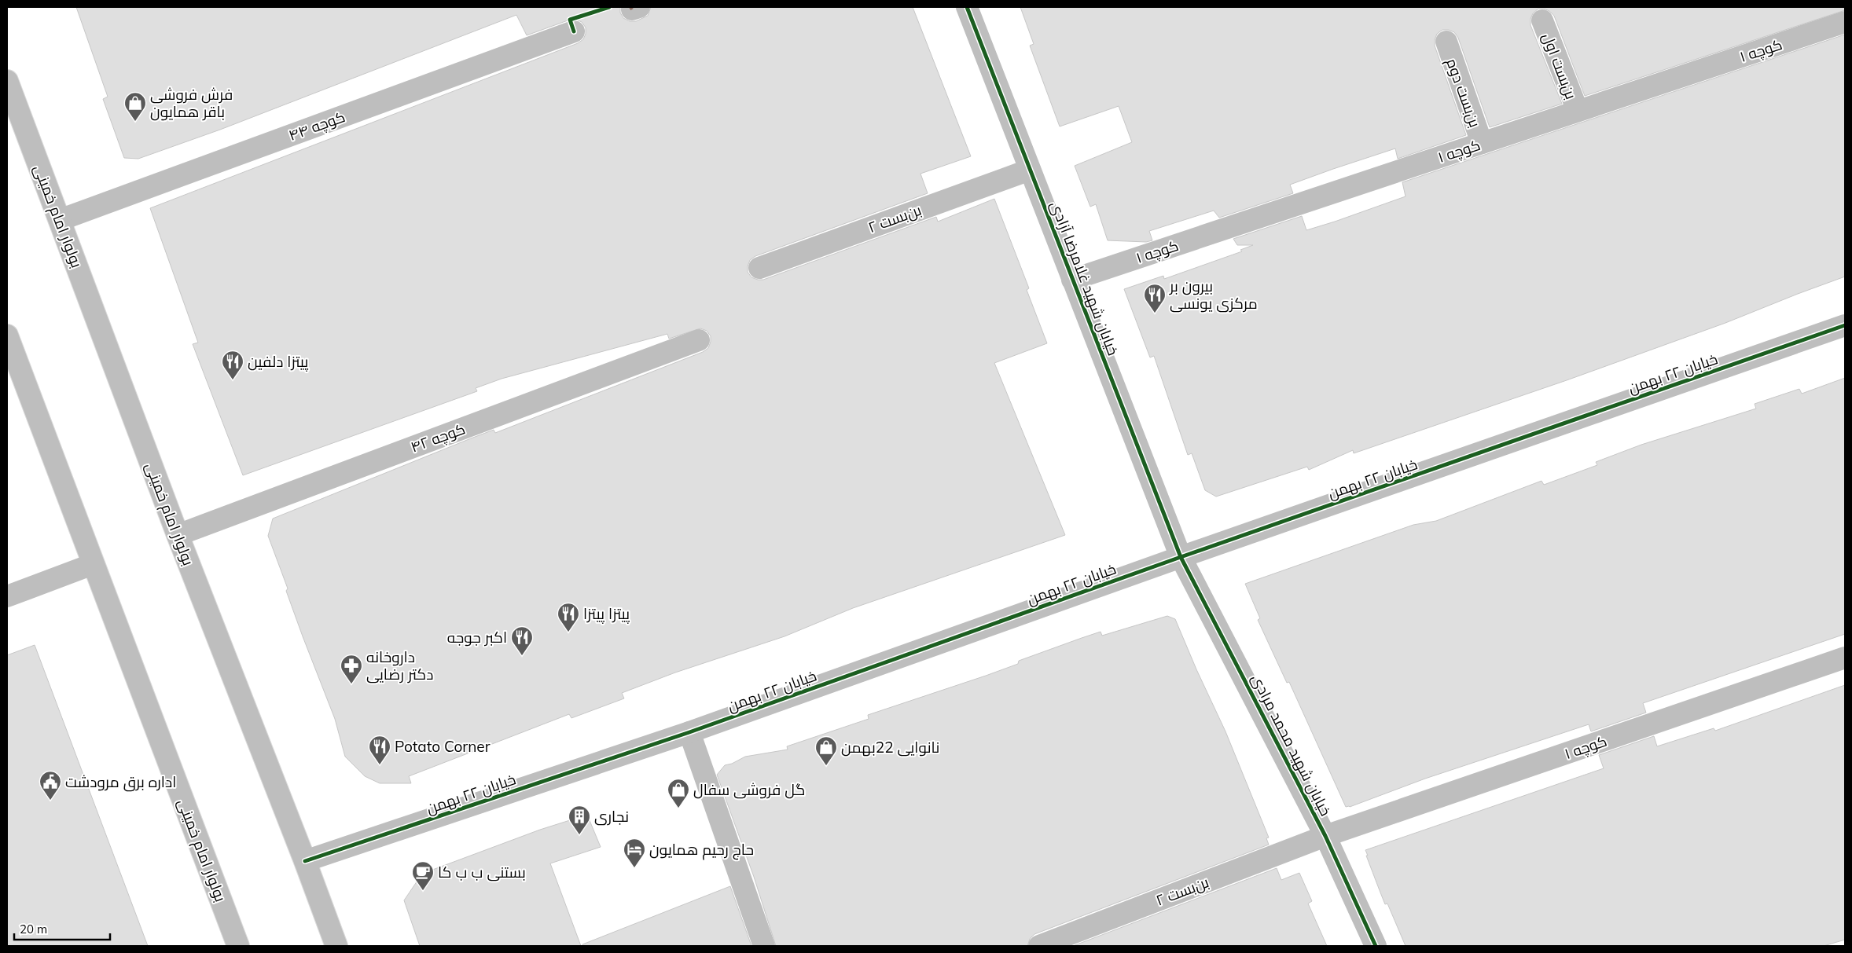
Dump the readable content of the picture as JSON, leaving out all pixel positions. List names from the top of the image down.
{
  "streets": {
    "street": [
      "کوچه ۱",
      "بن‌بست اول",
      "بن‌بست دوم",
      "کوچه ۴۴",
      "بولوار امام خمینی",
      "بن‌بست ۲",
      "خیابان شهید غلامرضا آزادی",
      "خیابان ۲۲ بهمن",
      "کوچه ۴۲",
      "خیابان شهید محمد مرادی"
    ]
  },
  "crossings": [
    ["کوچه ۱", "بن‌بست اول"],
    ["کوچه ۱", "بن‌بست دوم"],
    ["کوچه ۱", "بن‌بست ۲"],
    ["کوچه ۱", "خیابان شهید غلامرضا آزادی"],
    ["کوچه ۱", "خیابان شهید محمد مرادی"],
    ["کوچه ۴۴", "بولوار امام خمینی"],
    ["بولوار امام خمینی", "خیابان ۲۲ بهمن"],
    ["بولوار امام خمینی", "کوچه ۴۲"],
    ["بن‌بست ۲", "خیابان شهید غلامرضا آزادی"],
    ["بن‌بست ۲", "خیابان شهید محمد مرادی"],
    ["خیابان شهید غلامرضا آزادی", "خیابان ۲۲ بهمن"],
    ["خیابان شهید غلامرضا آزادی", "خیابان شهید محمد مرادی"],
    ["خیابان ۲۲ بهمن", "خیابان شهید محمد مرادی"]
  ],
  "places": {
    "shop": ["فرش فروشی باقر همایون", "نانوایی 22بهمن", "گل فروشی سفال"],
    "restaurant": [
      "بیرون بر مرکزی یونسی",
      "پیتزا دلفین",
      "پیتزا پیتزا",
      "اکبر جوجه",
      "Potato Corner"
    ],
    "pharmacy": ["داروخانه دکتر رضایی"],
    "public building": ["اداره برق مرودشت"],
    "building": ["نجاری"],
    "hotel": ["حاج رحیم همایون"],
    "cafe": ["بستنی ب ب کا"]
  },
  "scale_bar": "20 m"
}
